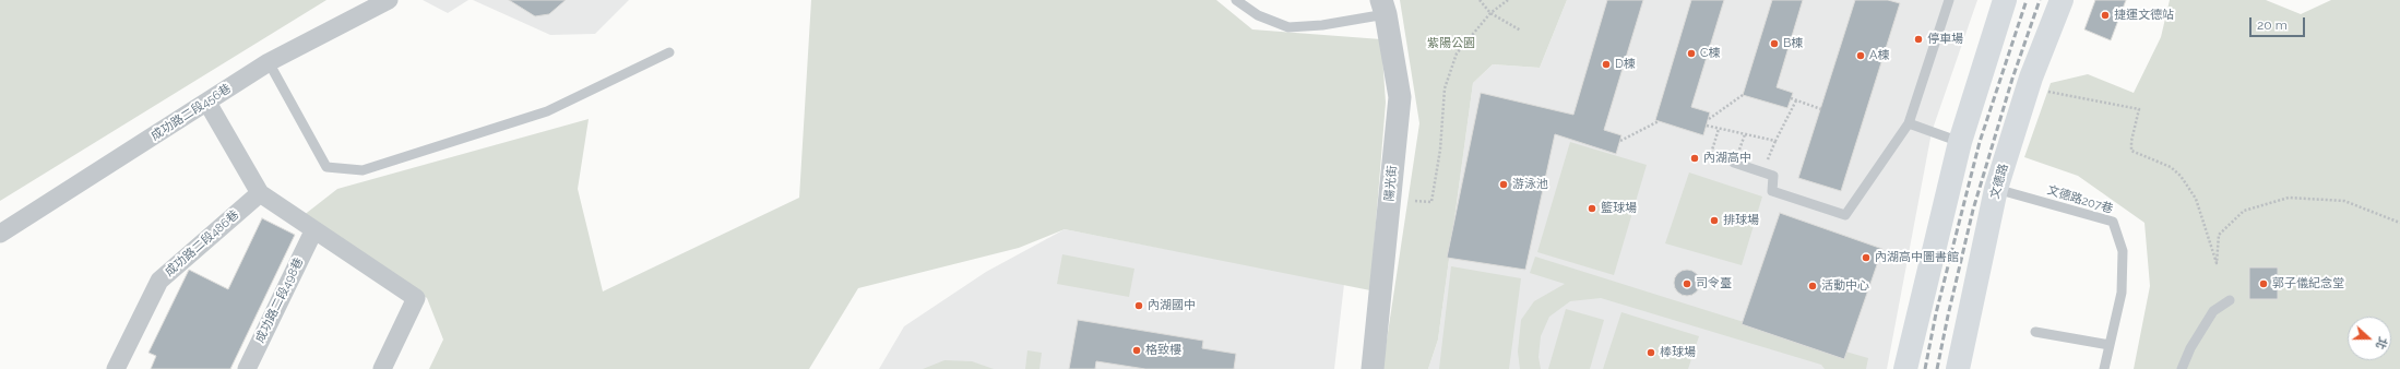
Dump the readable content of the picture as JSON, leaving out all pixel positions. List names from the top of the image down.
{
  "streets": {
    "main road": ["文德路"],
    "street": [
      "成功路二段456巷",
      "陽光街",
      "成功路二段486巷",
      "成功路二段498巷"
    ],
    "lane": ["文德路207巷"]
  },
  "crossings": [
    ["文德路", "文德路207巷"]
  ],
  "parks": ["紫陽公園"],
  "places": [
    "捷運文德站",
    "停車場",
    "B棟",
    "C棟",
    "A棟",
    "D棟",
    "內湖高中",
    "游泳池",
    "籃球場",
    "排球場",
    "內湖高中圖書館",
    "司令臺",
    "郭子儀紀念堂",
    "活動中心",
    "內湖國中",
    "格致樓",
    "棒球場"
  ],
  "scale_bar": "20 m",
  "north": "right"
}
